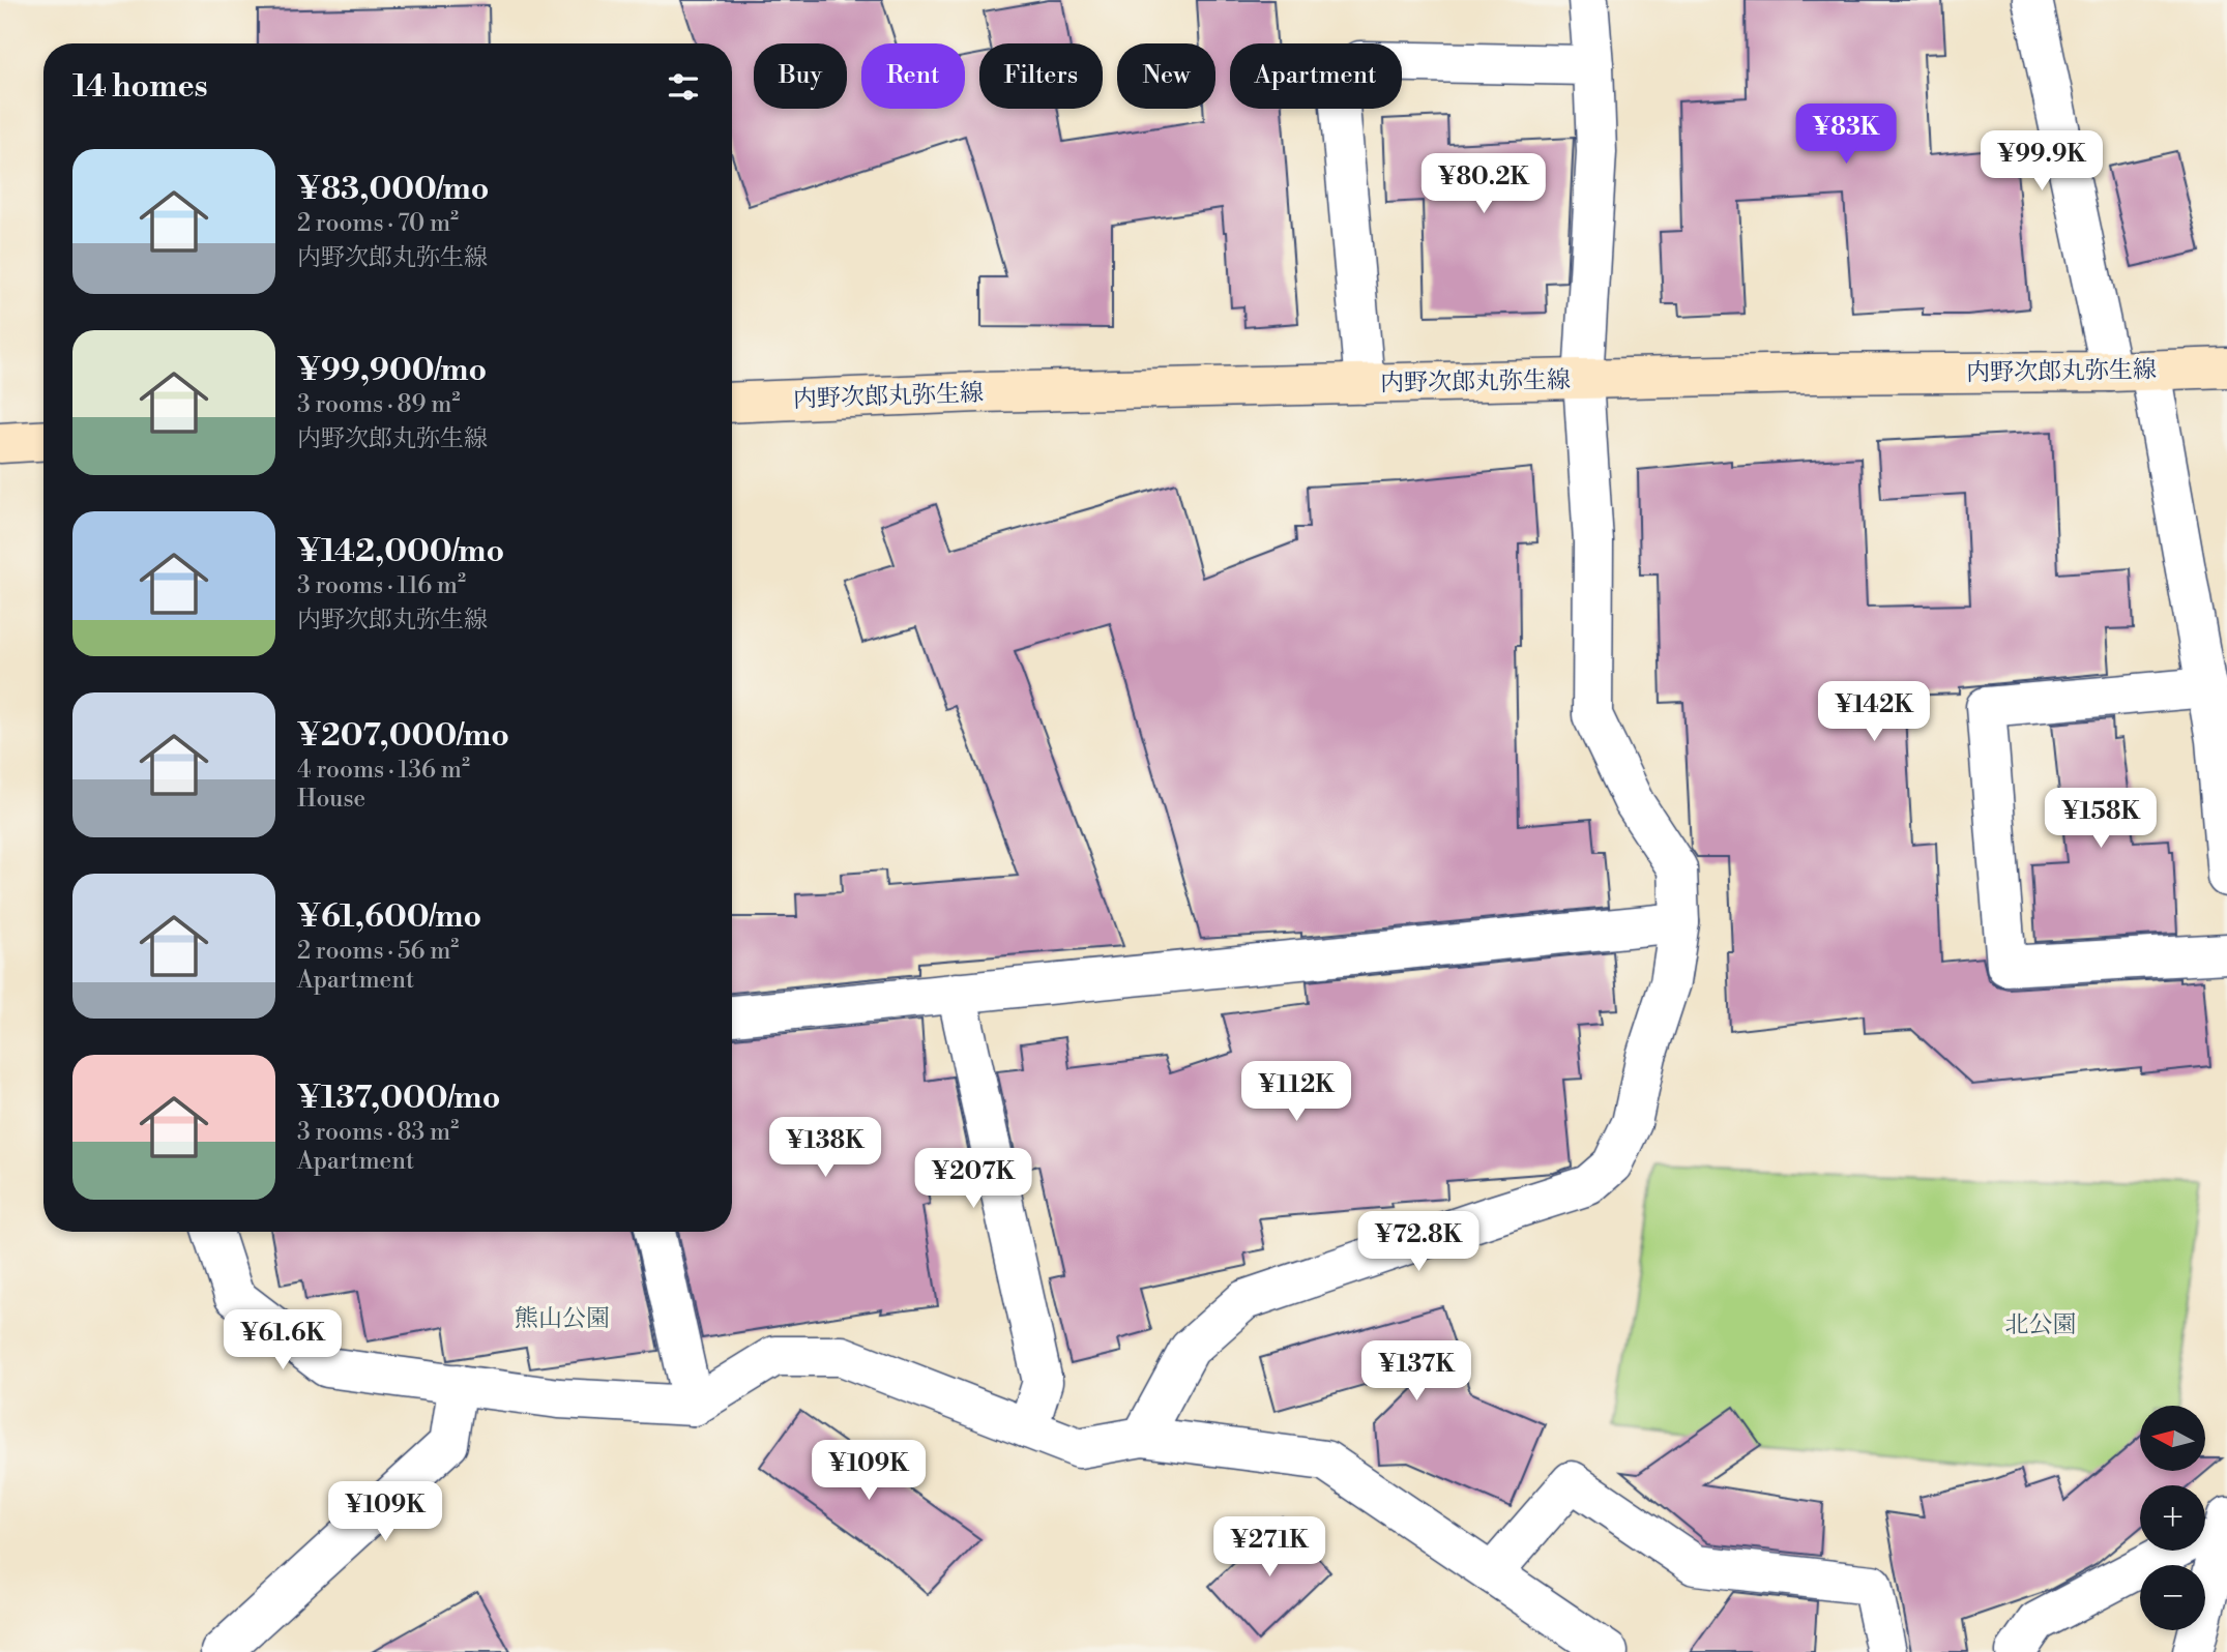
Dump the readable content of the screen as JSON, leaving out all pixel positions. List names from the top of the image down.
{
  "streets": {
    "main road": ["内野次郎丸弥生線"]
  },
  "parks": ["熊山公園", "北公園"],
  "north": "left",
  "page": {
    "chip": [
      "Buy",
      "Rent",
      "Filters",
      "New",
      "Apartment"
    ],
    "heading": "14 homes",
    "price": [
      "¥83K",
      "¥99.9K",
      "¥80.2K",
      "¥142K",
      "¥158K",
      "¥112K",
      "¥138K",
      "¥207K",
      "¥72.8K",
      "¥61.6K",
      "¥137K",
      "¥109K",
      "¥109K",
      "¥271K"
    ],
    "list": [
      {
        "name": "¥83,000/mo",
        "note": "2 rooms · 70 m² · 内野次郎丸弥生線"
      },
      {
        "name": "¥99,900/mo",
        "note": "3 rooms · 89 m² · 内野次郎丸弥生線"
      },
      {
        "name": "¥142,000/mo",
        "note": "3 rooms · 116 m² · 内野次郎丸弥生線"
      },
      {
        "name": "¥207,000/mo",
        "note": "4 rooms · 136 m² · House"
      },
      {
        "name": "¥61,600/mo",
        "note": "2 rooms · 56 m² · Apartment"
      },
      {
        "name": "¥137,000/mo",
        "note": "3 rooms · 83 m² · Apartment"
      }
    ],
    "map_buttons": ["+", "−"]
  }
}
